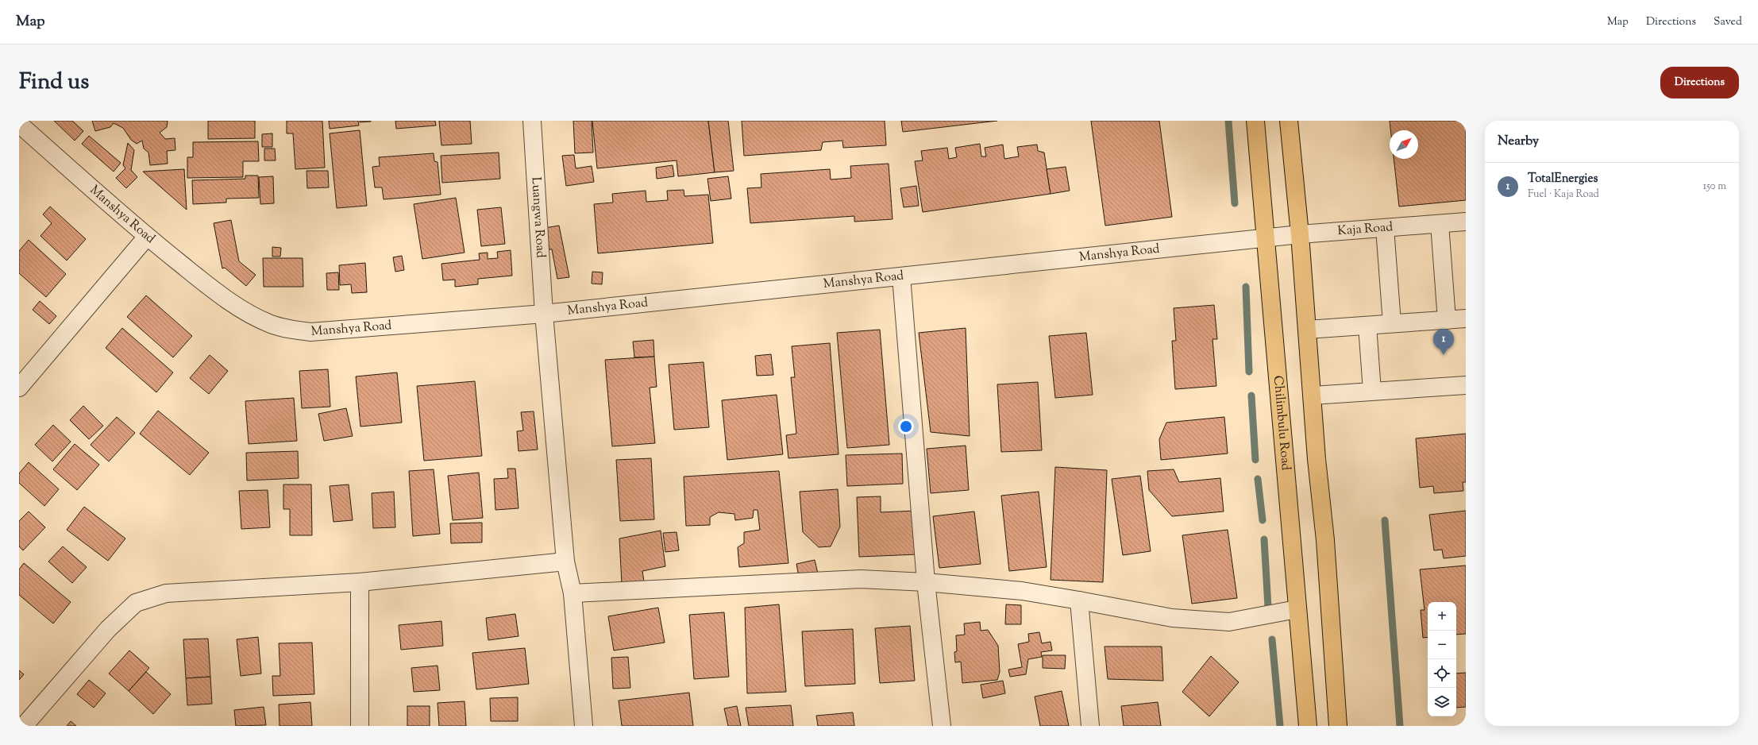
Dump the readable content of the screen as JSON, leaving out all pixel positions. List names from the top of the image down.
{
  "streets": {
    "main road": ["Chilimbulu Road"],
    "street": ["Manshya Road", "Luangwa Road", "Kaja Road"]
  },
  "crossings": [
    ["Manshya Road", "Luangwa Road"],
    ["Manshya Road", "Kaja Road"],
    ["Manshya Road", "Chilimbulu Road"],
    ["Kaja Road", "Chilimbulu Road"]
  ],
  "north": "top right",
  "page": {
    "header": "Map",
    "nav": ["Map", "Directions", "Saved"],
    "title": "Find us",
    "buttons": "Directions",
    "heading": "Nearby",
    "list": [
      {
        "mark": "1",
        "name": "TotalEnergies",
        "note": "Fuel · Kaja Road",
        "value": "150 m"
      }
    ],
    "pins": "1",
    "map_buttons": ["+", "−"]
  }
}
